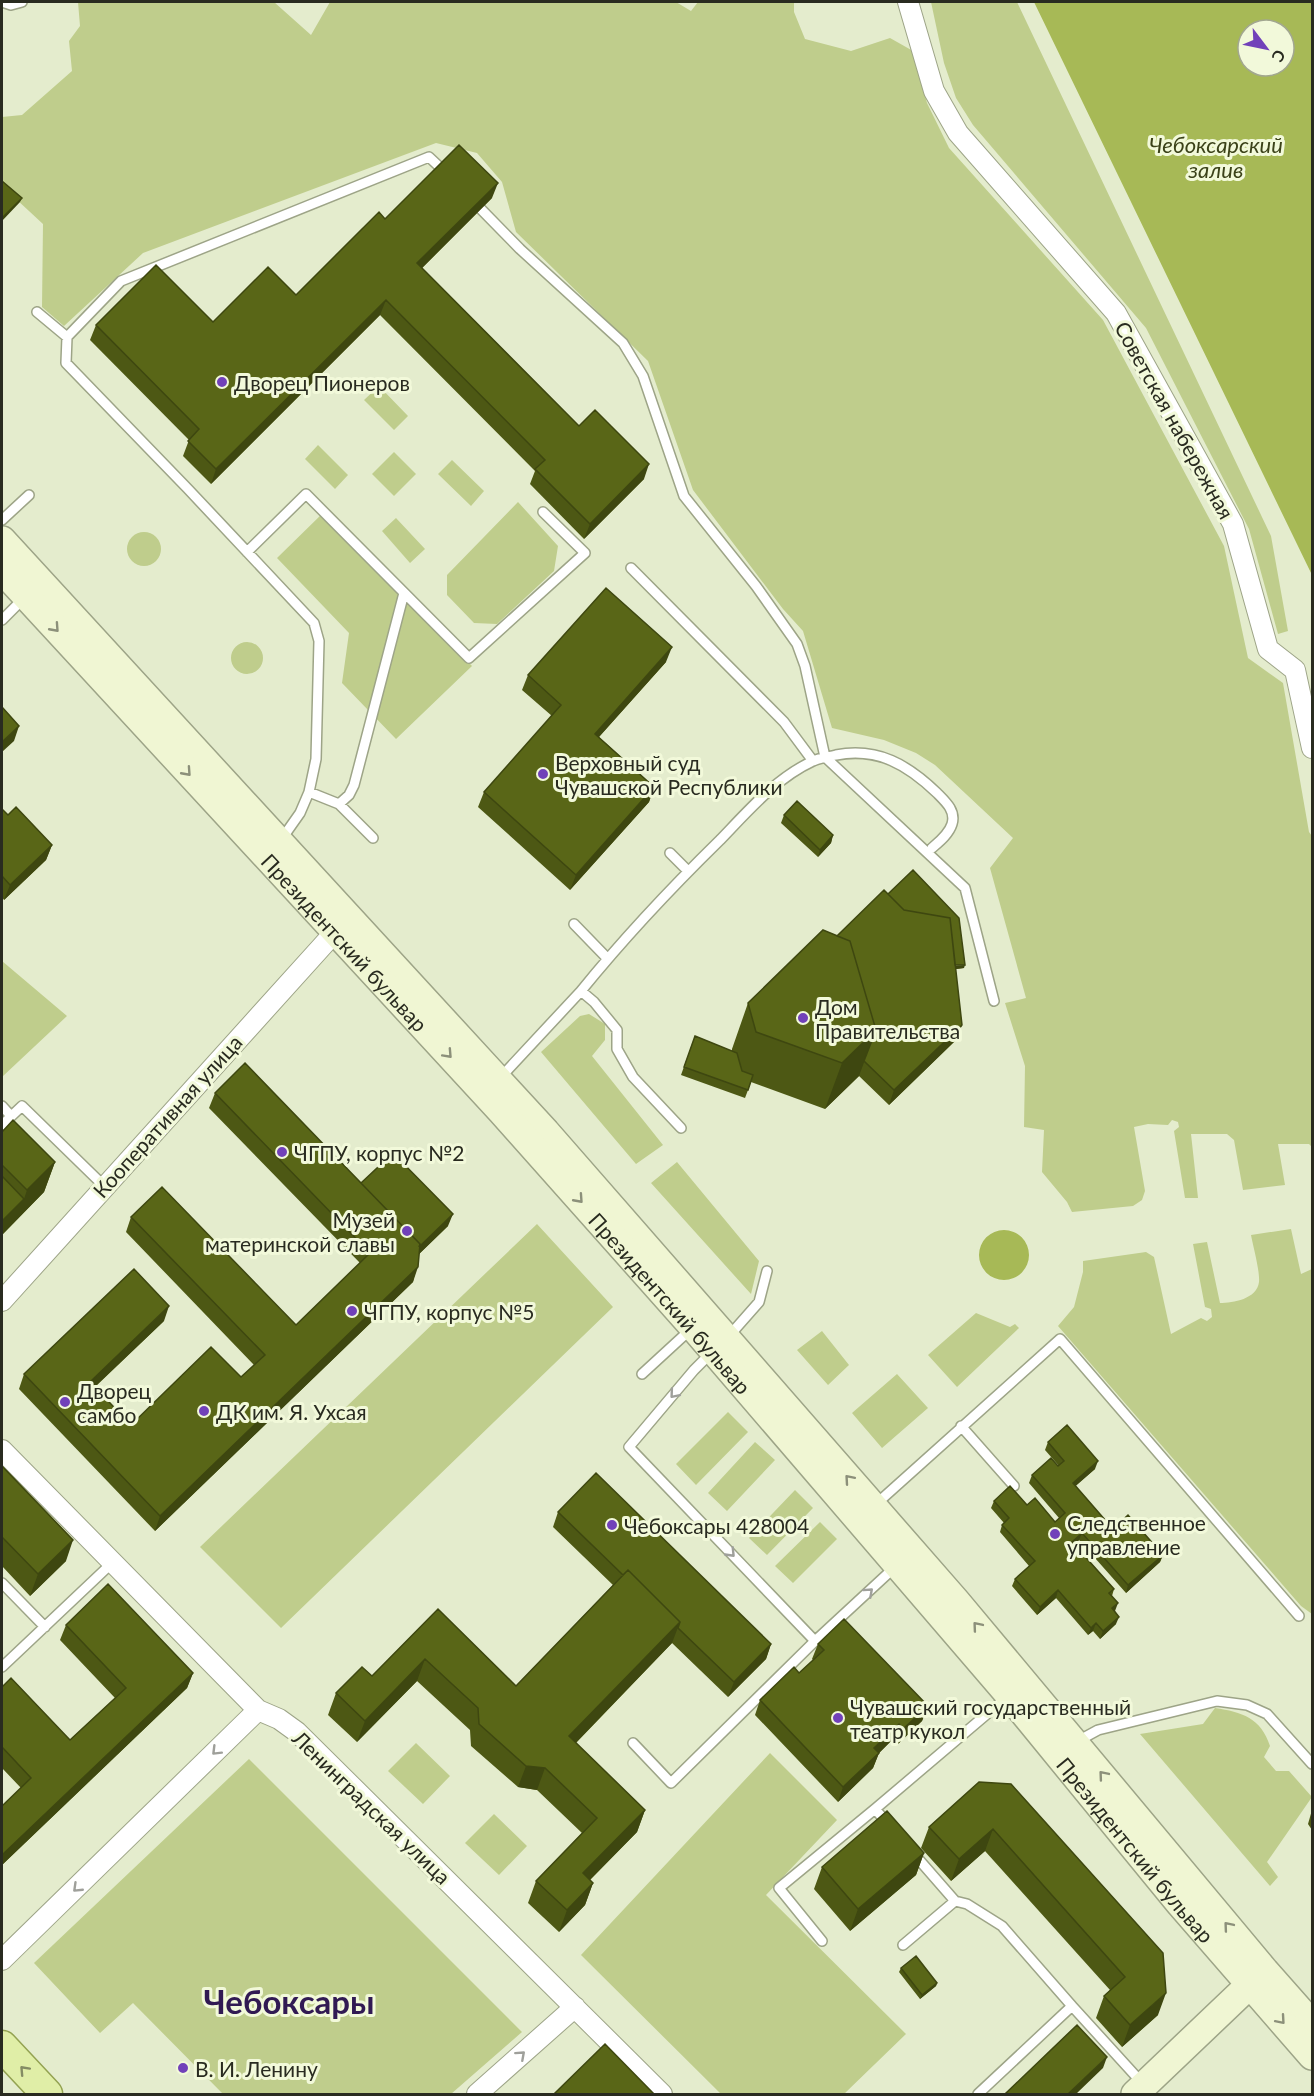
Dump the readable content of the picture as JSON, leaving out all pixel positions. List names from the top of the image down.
{
  "streets": {
    "main road": ["Президентский бульвар"],
    "street": ["Советская набережная", "Кооперативная улица", "Ленинградская улица"]
  },
  "crossings": [
    ["Президентский бульвар", "Кооперативная улица"]
  ],
  "districts": ["Чебоксары"],
  "water": ["Чебоксарский залив"],
  "places": [
    "Дворец Пионеров",
    "Верховный суд Чувашской Республики",
    "Дом Правительства",
    "ЧГПУ, корпус №2",
    "Музей материнской славы",
    "ЧГПУ, корпус №5",
    "Дворец самбо",
    "ДК им. Я. Ухсая",
    "Чебоксары 428004",
    "Следственное управление",
    "Чувашский государственный театр кукол",
    "В. И. Ленину"
  ],
  "north": "bottom right"
}
